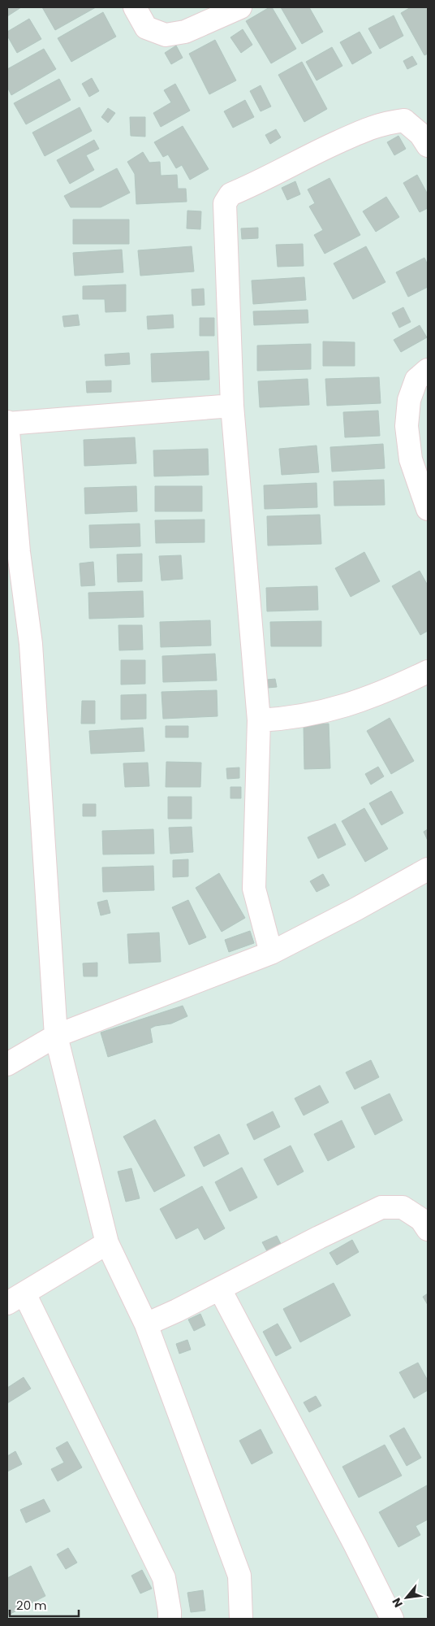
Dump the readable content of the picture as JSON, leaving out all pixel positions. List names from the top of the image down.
{
  "scale_bar": "20 m",
  "north": "bottom left"
}
